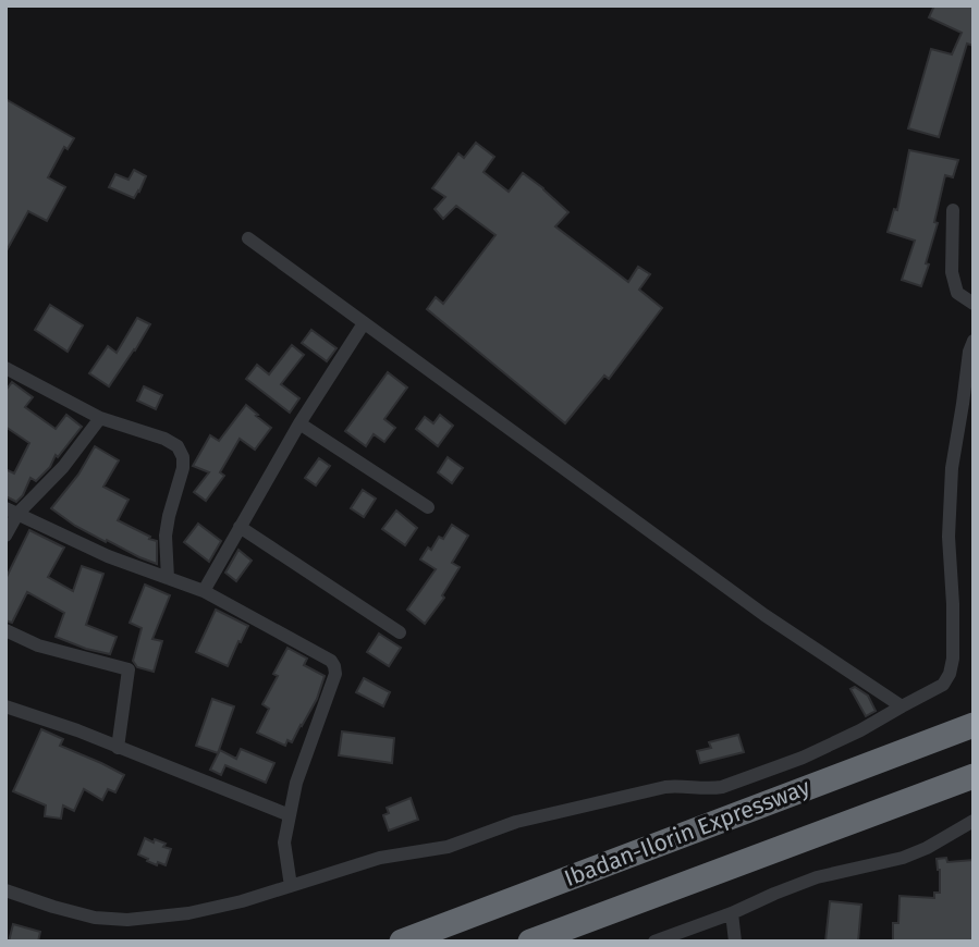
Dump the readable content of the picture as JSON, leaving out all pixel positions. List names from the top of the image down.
{
  "streets": {
    "highway": ["Ibadan-Ilorin Expressway"]
  }
}
